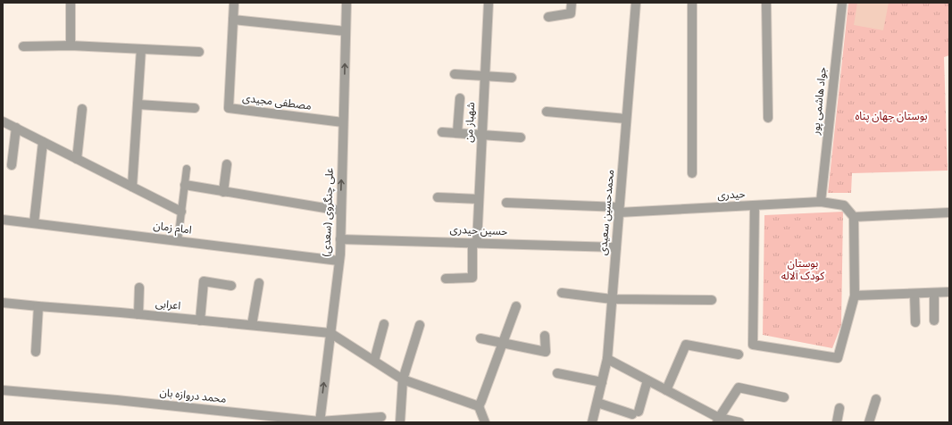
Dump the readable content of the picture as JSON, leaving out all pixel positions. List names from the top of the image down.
{
  "streets": {
    "street": [
      "جواد هاشمی پور",
      "مصطفی مجیدی",
      "شهباز من",
      "حیدری",
      "علی چنگروی (سعدی)",
      "محمدحسین سعیدی",
      "امام زمان",
      "حسین حیدری",
      "اعرابی",
      "محمد دروازه بان"
    ]
  },
  "crossings": [
    ["جواد هاشمی پور", "حیدری"],
    ["مصطفی مجیدی", "علی چنگروی (سعدی)"],
    ["شهباز من", "حسین حیدری"],
    ["حیدری", "محمدحسین سعیدی"],
    ["علی چنگروی (سعدی)", "امام زمان"],
    ["علی چنگروی (سعدی)", "حسین حیدری"],
    ["علی چنگروی (سعدی)", "اعرابی"],
    ["علی چنگروی (سعدی)", "محمد دروازه بان"],
    ["محمدحسین سعیدی", "حسین حیدری"]
  ],
  "parks": ["بوستان جهان پناه", "بوستان کودک آلاله"]
}
